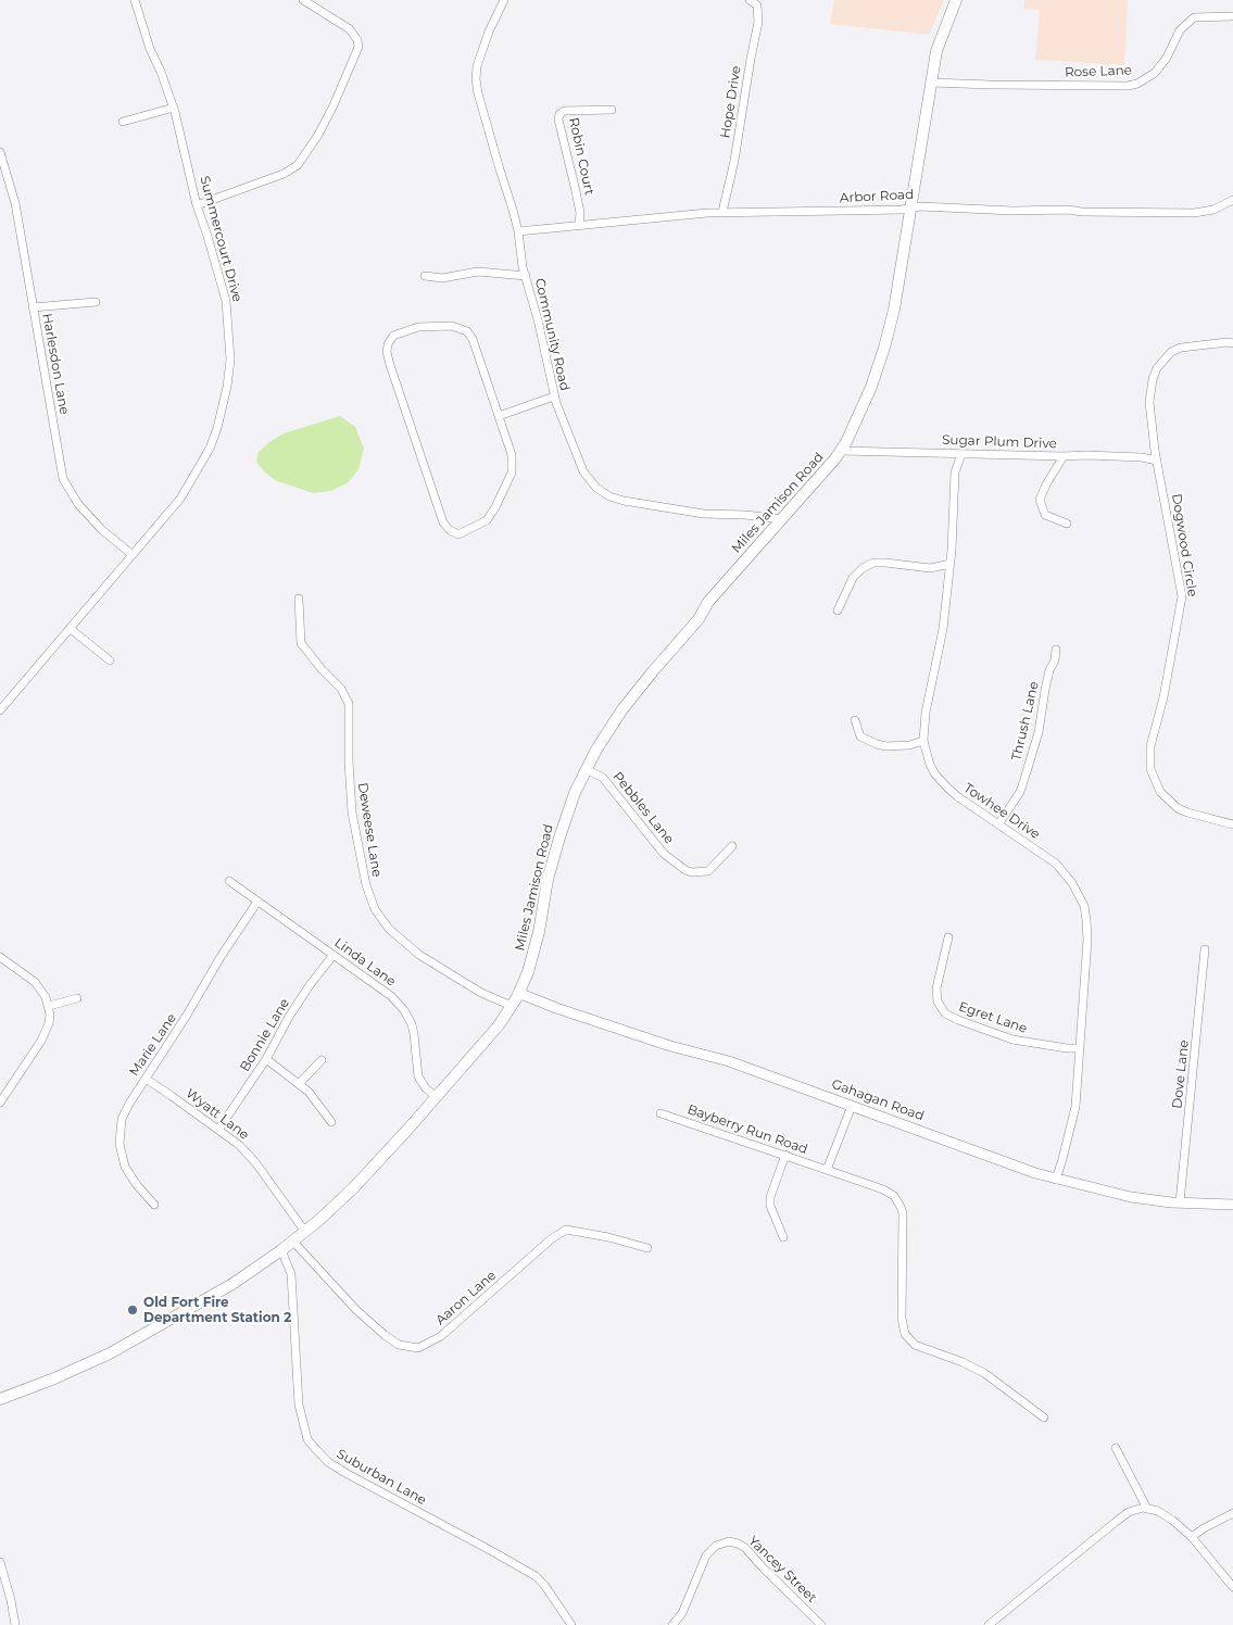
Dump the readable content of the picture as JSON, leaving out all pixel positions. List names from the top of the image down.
{
  "streets": {
    "main road": ["Miles Jamison Road"],
    "street": [
      "Rose Lane",
      "Hope Drive",
      "Robin Court",
      "Arbor Road",
      "Summercourt Drive",
      "Community Road",
      "Harlesdon Lane",
      "Sugar Plum Drive",
      "Dogwood Circle",
      "Thrush Lane",
      "Pebbles Lane",
      "Towhee Drive",
      "Deweese Lane",
      "Linda Lane",
      "Egret Lane",
      "Bonnie Lane",
      "Marie Lane",
      "Dove Lane",
      "Gahagan Road",
      "Wyatt Lane",
      "Bayberry Run Road",
      "Aaron Lane",
      "Suburban Lane",
      "Yancey Street"
    ]
  },
  "crossings": [
    ["Rose Lane", "Miles Jamison Road"],
    ["Hope Drive", "Arbor Road"],
    ["Robin Court", "Arbor Road"],
    ["Arbor Road", "Community Road"],
    ["Arbor Road", "Miles Jamison Road"],
    ["Summercourt Drive", "Harlesdon Lane"],
    ["Community Road", "Miles Jamison Road"],
    ["Sugar Plum Drive", "Miles Jamison Road"],
    ["Sugar Plum Drive", "Dogwood Circle"],
    ["Sugar Plum Drive", "Towhee Drive"],
    ["Miles Jamison Road", "Pebbles Lane"],
    ["Miles Jamison Road", "Deweese Lane"],
    ["Miles Jamison Road", "Linda Lane"],
    ["Miles Jamison Road", "Gahagan Road"],
    ["Miles Jamison Road", "Wyatt Lane"],
    ["Miles Jamison Road", "Aaron Lane"],
    ["Miles Jamison Road", "Suburban Lane"],
    ["Thrush Lane", "Towhee Drive"],
    ["Towhee Drive", "Egret Lane"],
    ["Towhee Drive", "Gahagan Road"],
    ["Linda Lane", "Bonnie Lane"],
    ["Linda Lane", "Marie Lane"],
    ["Bonnie Lane", "Wyatt Lane"],
    ["Marie Lane", "Wyatt Lane"],
    ["Dove Lane", "Gahagan Road"]
  ],
  "places": ["Old Fort Fire Department Station 2"]
}
